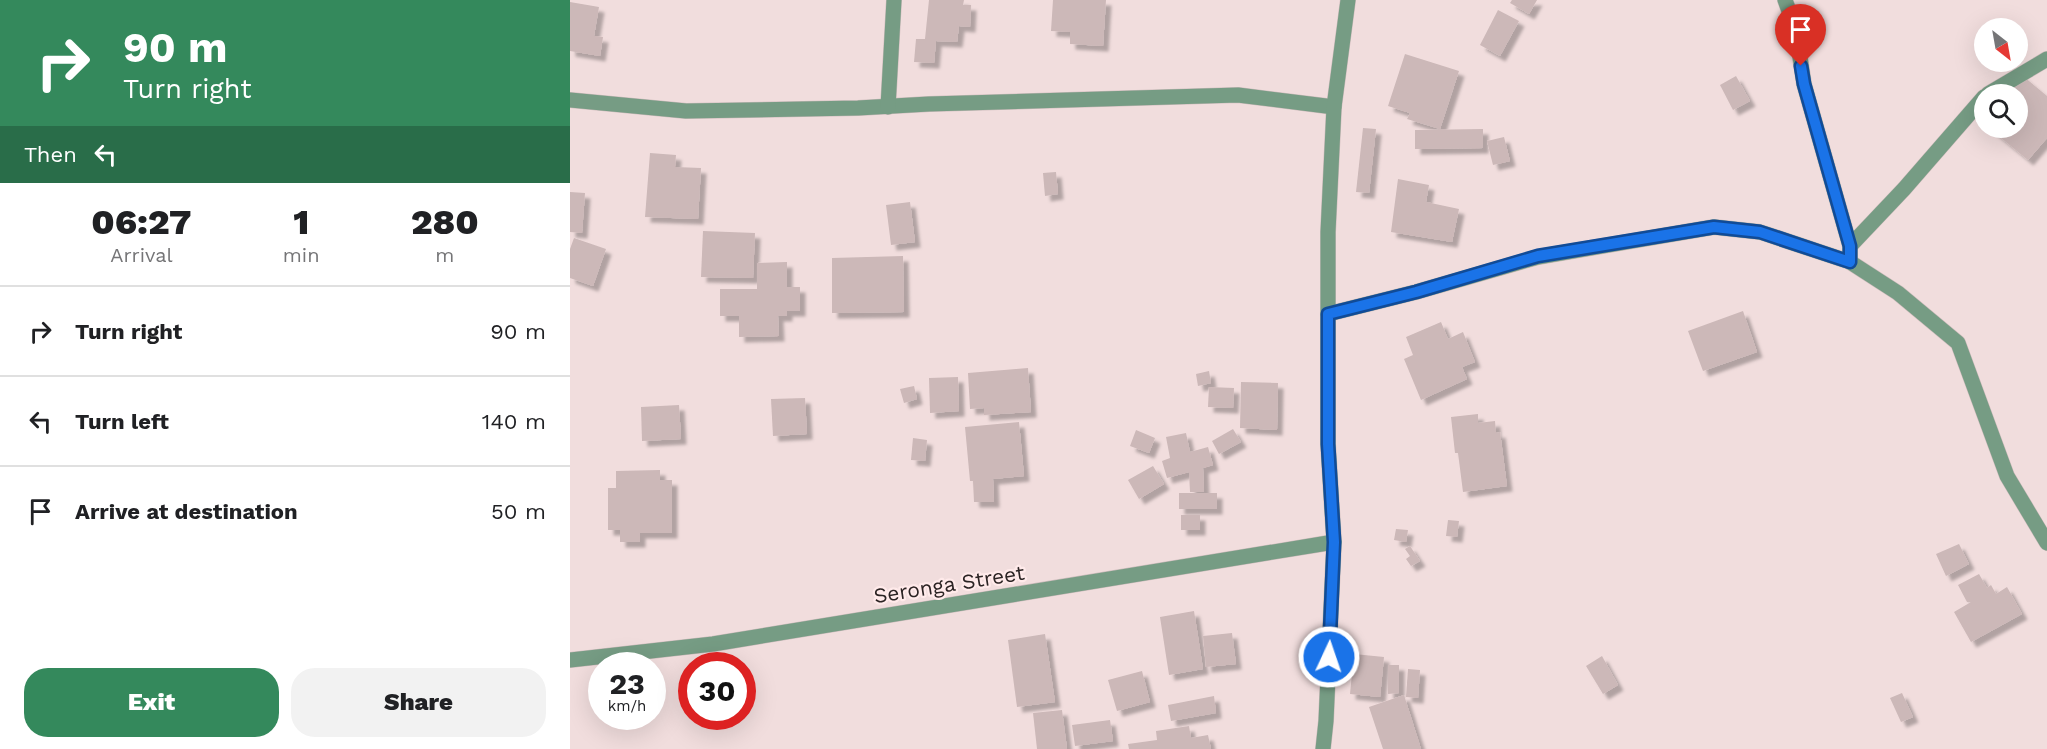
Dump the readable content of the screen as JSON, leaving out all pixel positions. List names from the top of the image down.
{
  "streets": {
    "street": ["Seronga Street"]
  },
  "north": "bottom right",
  "page": {
    "turn": ["90 m", "Turn right"],
    "then": "Then",
    "eta": [
      "06:27",
      "Arrival",
      "1",
      "min",
      "280",
      "m"
    ],
    "list": [
      {
        "name": "Turn right",
        "value": "90 m"
      },
      {
        "name": "Turn left",
        "value": "140 m"
      },
      {
        "name": "Arrive at destination",
        "value": "50 m"
      }
    ],
    "speed": "23 km/h",
    "limit": "30",
    "buttons": ["Exit", "Share"]
  }
}
